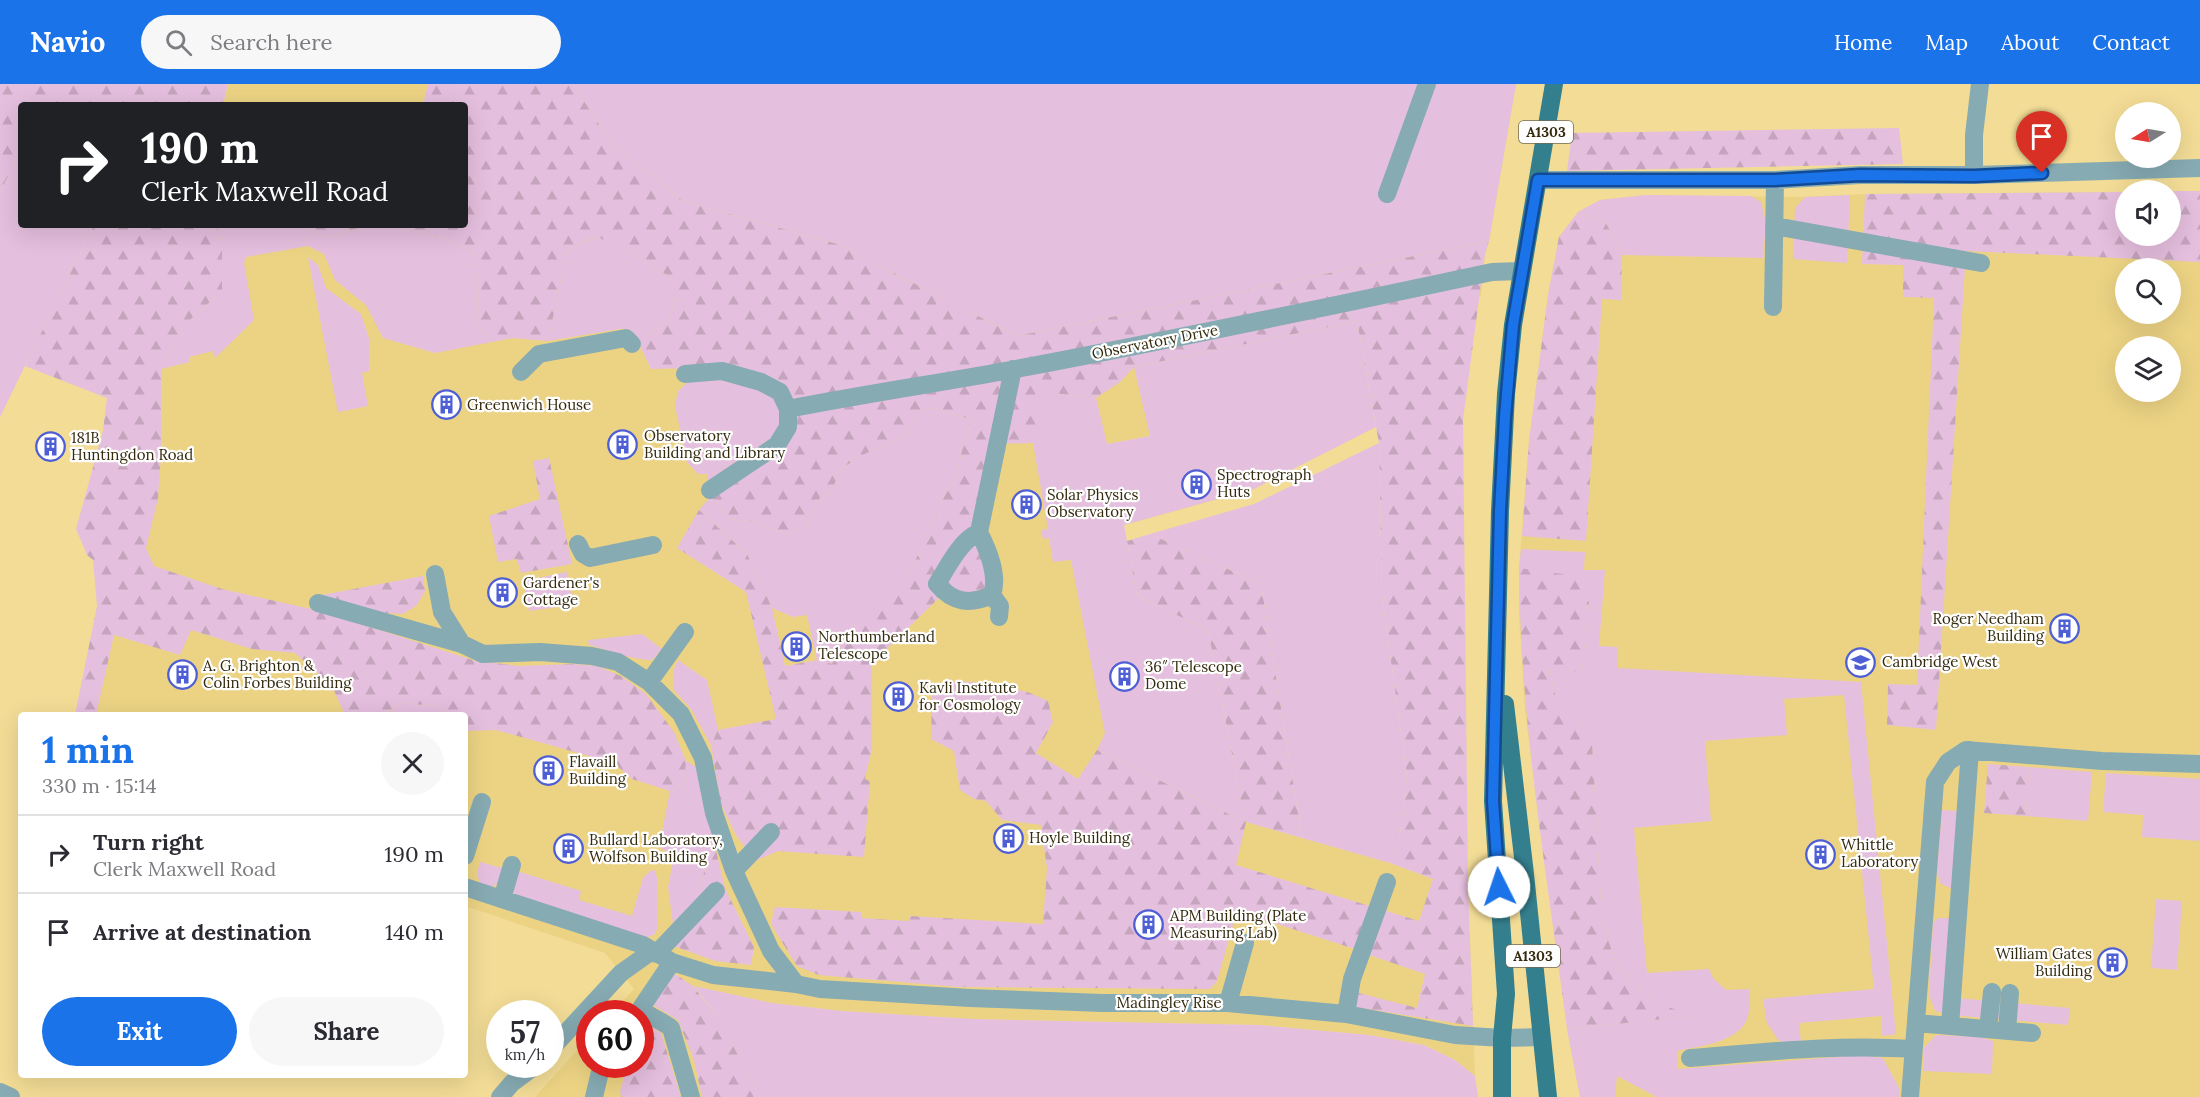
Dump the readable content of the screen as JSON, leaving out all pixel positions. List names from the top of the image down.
{
  "streets": {
    "main road": ["A1303"],
    "street": ["Observatory Drive", "Madingley Rise"]
  },
  "crossings": [
    ["A1303", "Observatory Drive"],
    ["A1303", "Madingley Rise"]
  ],
  "places": {
    "building": [
      "Greenwich House",
      "Observatory Building and Library",
      "181B Huntingdon Road",
      "Spectrograph Huts",
      "Solar Physics Observatory",
      "Gardener's Cottage",
      "Roger Needham Building",
      "Northumberland Telescope",
      "A. G. Brighton & Colin Forbes Building",
      "36″ Telescope Dome",
      "Kavli Institute for Cosmology",
      "Flavaill Building",
      "Hoyle Building",
      "Bullard Laboratory, Wolfson Building",
      "Whittle Laboratory",
      "APM Building (Plate Measuring Lab)",
      "William Gates Building"
    ],
    "school or university": ["Cambridge West"]
  },
  "north": "left",
  "page": {
    "header": "Navio",
    "search": "Search here",
    "nav": [
      "Home",
      "Map",
      "About",
      "Contact"
    ],
    "turn": ["190 m", "Clerk Maxwell Road"],
    "heading": ["1 min", "330 m · 15:14"],
    "list": [
      {
        "name": "Turn right",
        "note": "Clerk Maxwell Road",
        "value": "190 m"
      },
      {
        "name": "Arrive at destination",
        "value": "140 m"
      }
    ],
    "buttons": ["Exit", "Share"],
    "speed": "57 km/h",
    "limit": "60"
  }
}
